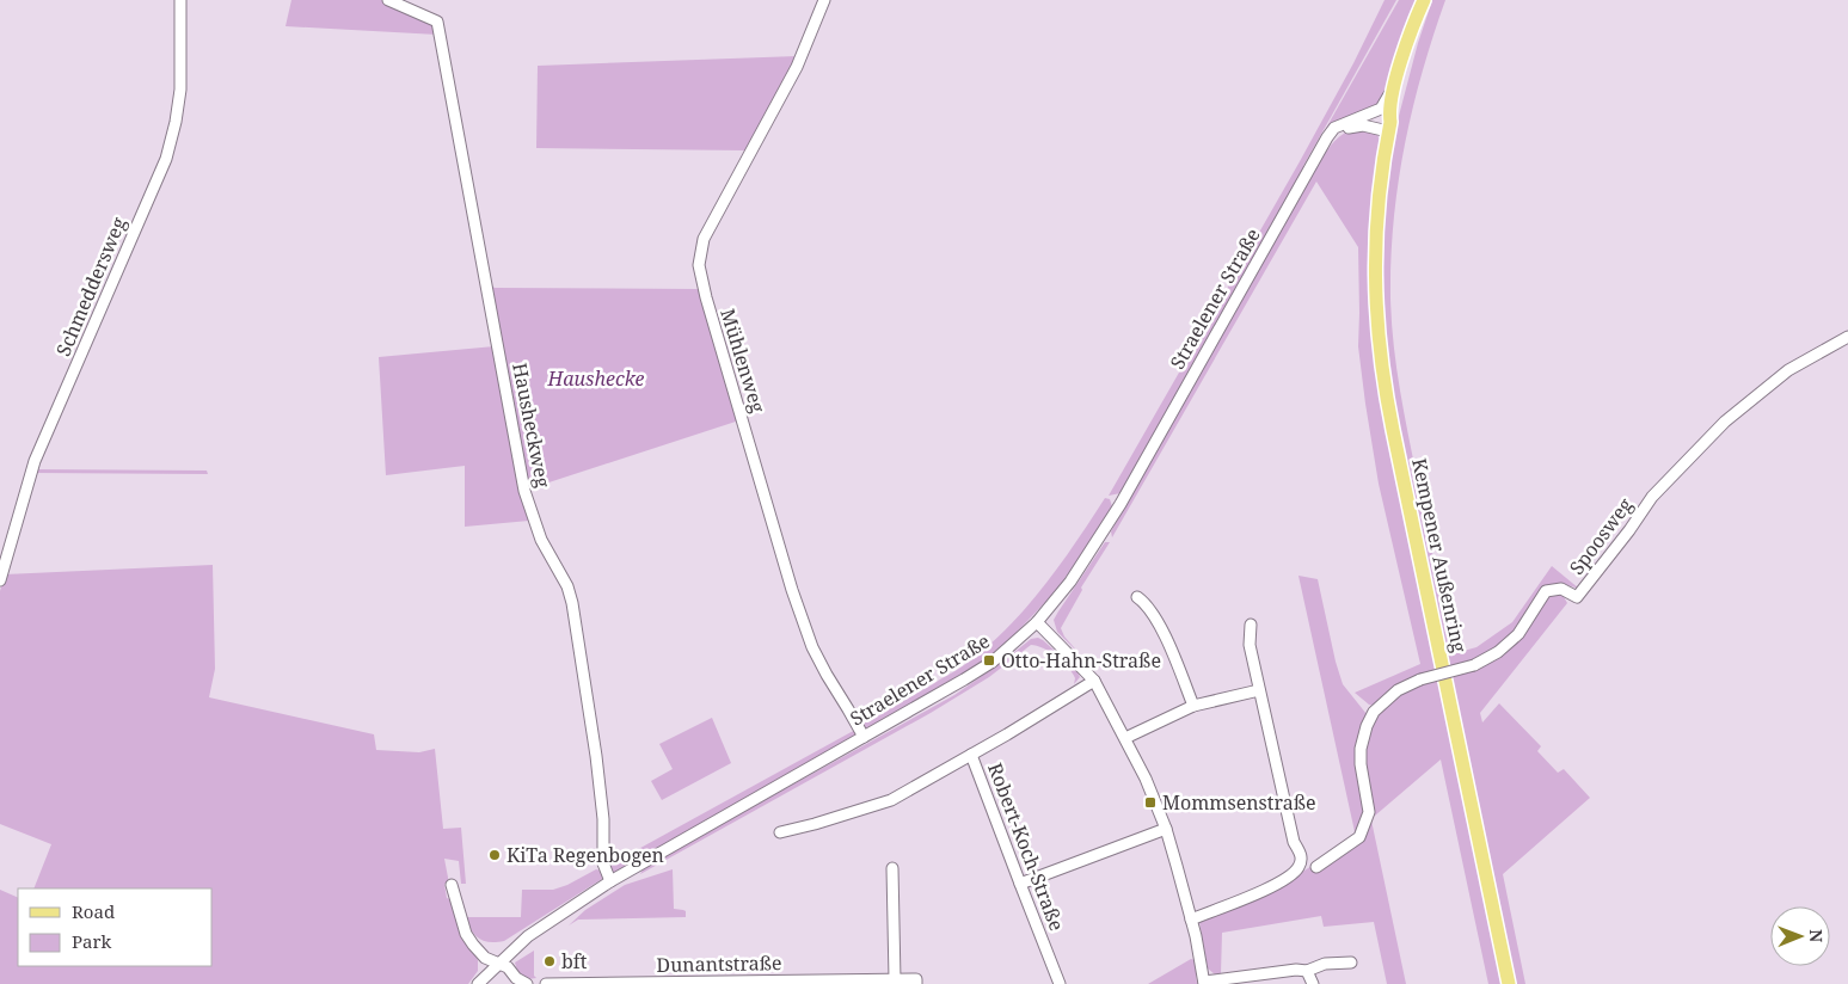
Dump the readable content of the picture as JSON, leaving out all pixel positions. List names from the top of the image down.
{
  "streets": {
    "main road": ["Straelener Straße", "Kempener Außenring"],
    "street": [
      "Schmeddersweg",
      "Mühlenweg",
      "Hausheckweg",
      "Spoosweg",
      "Robert-Koch-Straße",
      "Dunantstraße"
    ]
  },
  "crossings": [
    ["Straelener Straße", "Mühlenweg"],
    ["Straelener Straße", "Hausheckweg"],
    ["Straelener Straße", "Kempener Außenring"]
  ],
  "parks": ["Haushecke"],
  "places": {
    "transit": ["Otto-Hahn-Straße", "Mommsenstraße"],
    "other": ["KiTa Regenbogen", "bft"]
  },
  "legend": ["Road", "Park"],
  "north": "right"
}
